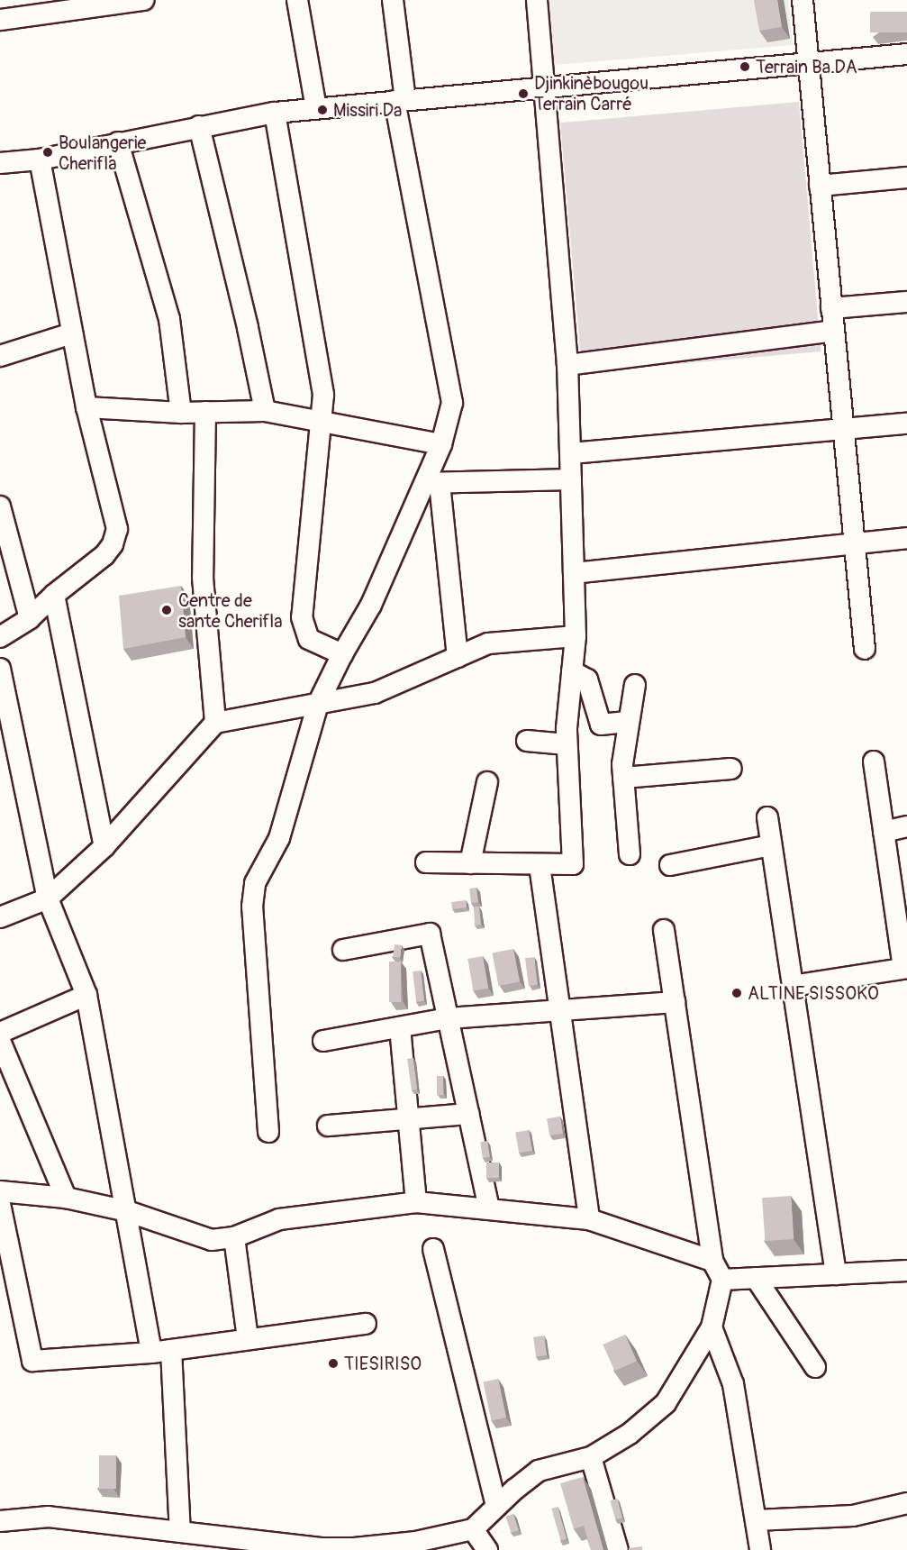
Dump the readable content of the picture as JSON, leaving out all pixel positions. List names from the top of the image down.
{
  "places": [
    "Terrain Ba DA",
    "Djinkinèbougou Terrain Carré",
    "Missiri Da",
    "Boulangerie Cherifla",
    "Centre de sante Cherifla",
    "ALTINE SISSOKO",
    "TIESIRISO"
  ]
}
